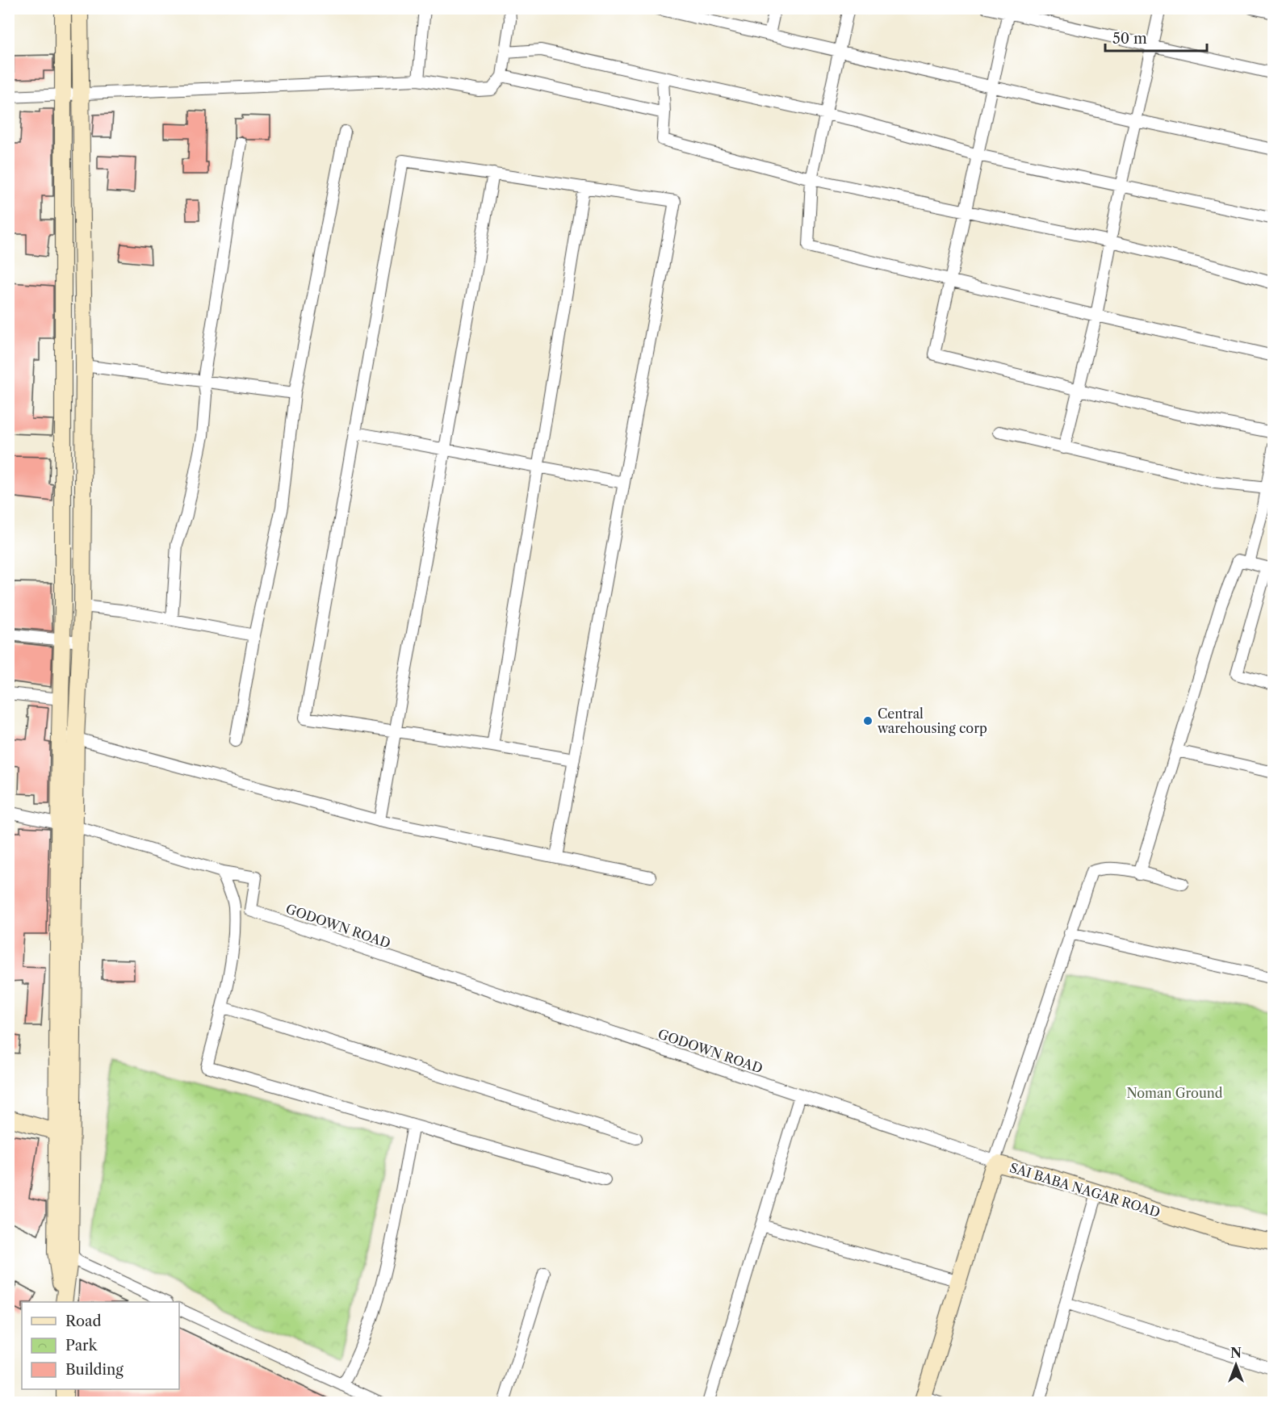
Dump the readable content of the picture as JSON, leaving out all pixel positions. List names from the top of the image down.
{
  "streets": {
    "street": ["GODOWN ROAD", "SAI BABA NAGAR ROAD"]
  },
  "crossings": [
    ["GODOWN ROAD", "SAI BABA NAGAR ROAD"]
  ],
  "parks": ["Noman Ground"],
  "places": ["Central warehousing corp"],
  "legend": ["Road", "Park", "Building"],
  "scale_bar": "50 m",
  "north": "top"
}
